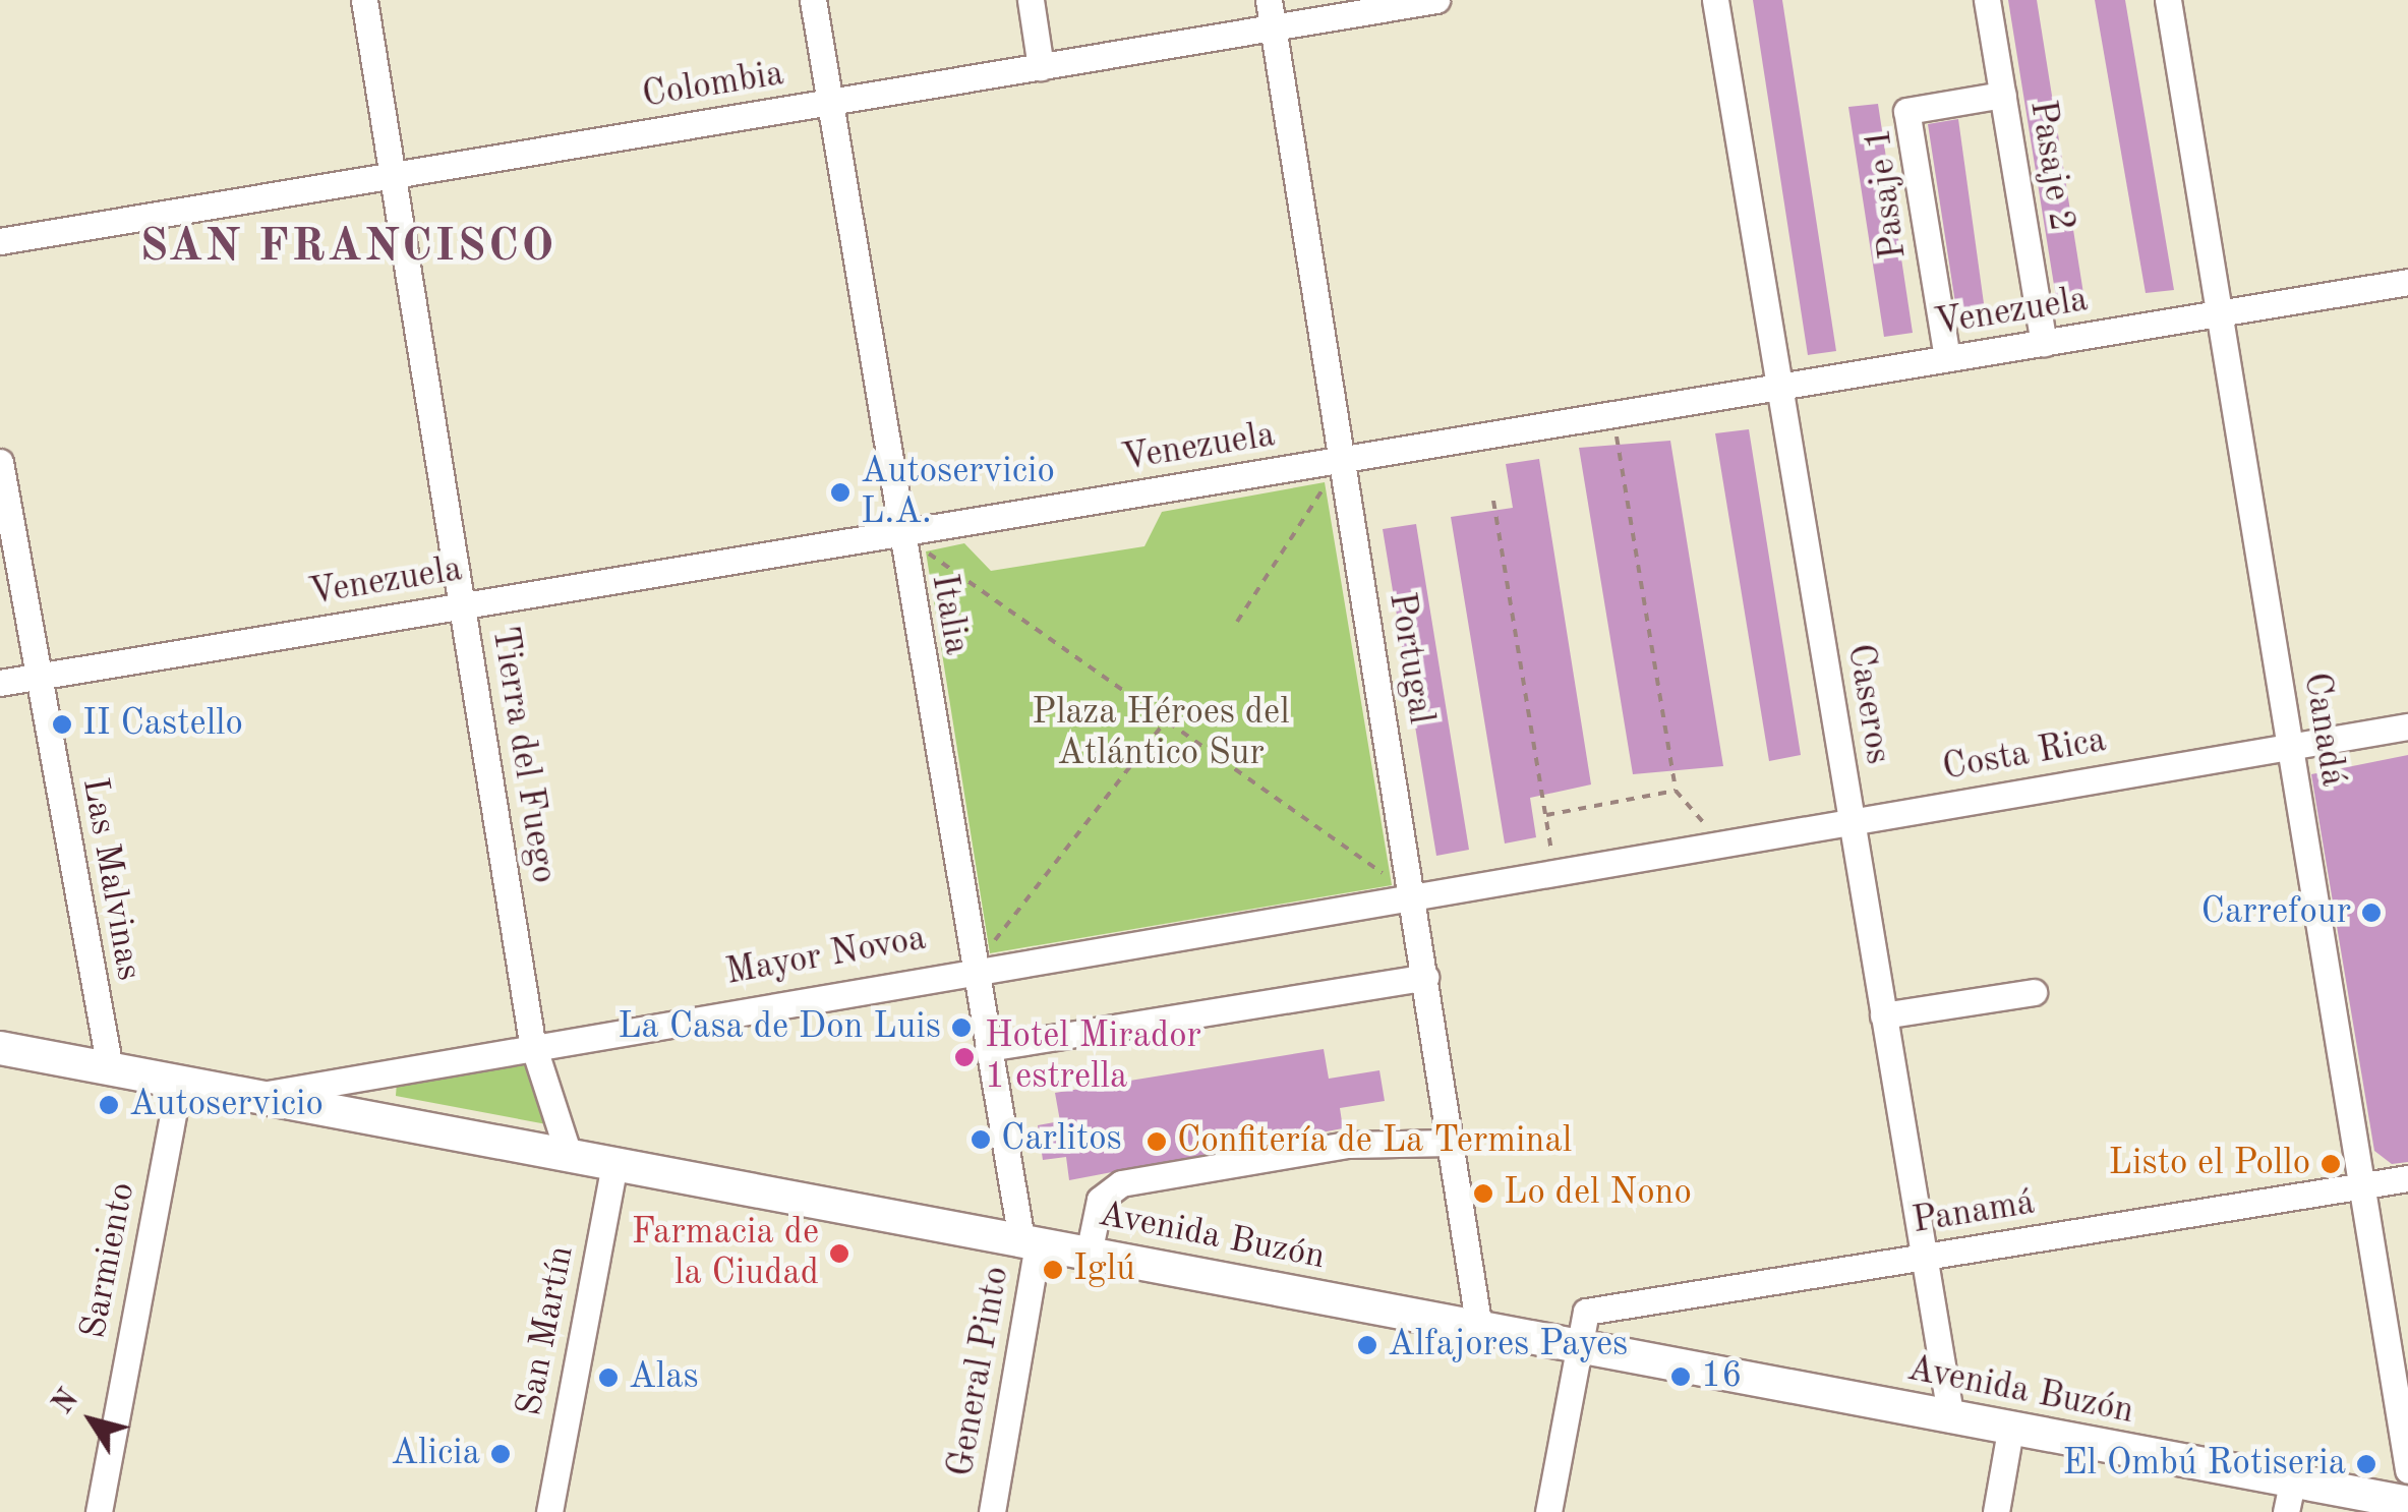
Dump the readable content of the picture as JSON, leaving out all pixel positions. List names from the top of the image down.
{
  "streets": {
    "main road": ["Avenida Buzón"],
    "street": [
      "Colombia",
      "Pasaje 2",
      "Pasaje 1",
      "Venezuela",
      "Italia",
      "Portugal",
      "Caseros",
      "Canadá",
      "Tierra del Fuego",
      "Costa Rica",
      "Las Malvinas",
      "Mayor Novoa",
      "Panamá",
      "Sarmiento",
      "San Martín",
      "General Pinto"
    ]
  },
  "crossings": [
    ["Colombia", "Italia"],
    ["Colombia", "Portugal"],
    ["Colombia", "Tierra del Fuego"],
    ["Pasaje 2", "Pasaje 1"],
    ["Pasaje 2", "Venezuela"],
    ["Pasaje 1", "Venezuela"],
    ["Venezuela", "Italia"],
    ["Venezuela", "Portugal"],
    ["Venezuela", "Caseros"],
    ["Venezuela", "Canadá"],
    ["Venezuela", "Tierra del Fuego"],
    ["Venezuela", "Las Malvinas"],
    ["Italia", "Mayor Novoa"],
    ["Italia", "Avenida Buzón"],
    ["Italia", "General Pinto"],
    ["Portugal", "Costa Rica"],
    ["Portugal", "Mayor Novoa"],
    ["Portugal", "Avenida Buzón"],
    ["Caseros", "Costa Rica"],
    ["Caseros", "Panamá"],
    ["Caseros", "Avenida Buzón"],
    ["Canadá", "Costa Rica"],
    ["Canadá", "Panamá"],
    ["Tierra del Fuego", "Mayor Novoa"],
    ["Tierra del Fuego", "Avenida Buzón"],
    ["Costa Rica", "Mayor Novoa"],
    ["Las Malvinas", "Avenida Buzón"],
    ["Mayor Novoa", "Avenida Buzón"],
    ["Panamá", "Avenida Buzón"],
    ["Avenida Buzón", "Sarmiento"],
    ["Avenida Buzón", "San Martín"],
    ["Avenida Buzón", "General Pinto"]
  ],
  "districts": ["SAN FRANCISCO"],
  "parks": ["Plaza Héroes del Atlántico Sur"],
  "places": [
    "Autoservicio L.A.",
    "II Castello",
    "Carrefour",
    "La Casa de Don Luis",
    "Hotel Mirador 1 estrella",
    "Autoservicio",
    "Carlitos",
    "Confitería de La Terminal",
    "Listo el Pollo",
    "Lo del Nono",
    "Farmacia de la Ciudad",
    "Iglú",
    "Alfajores Payes",
    "16",
    "Alas",
    "Alicia",
    "El Ombú Rotiseria"
  ],
  "north": "top left"
}
